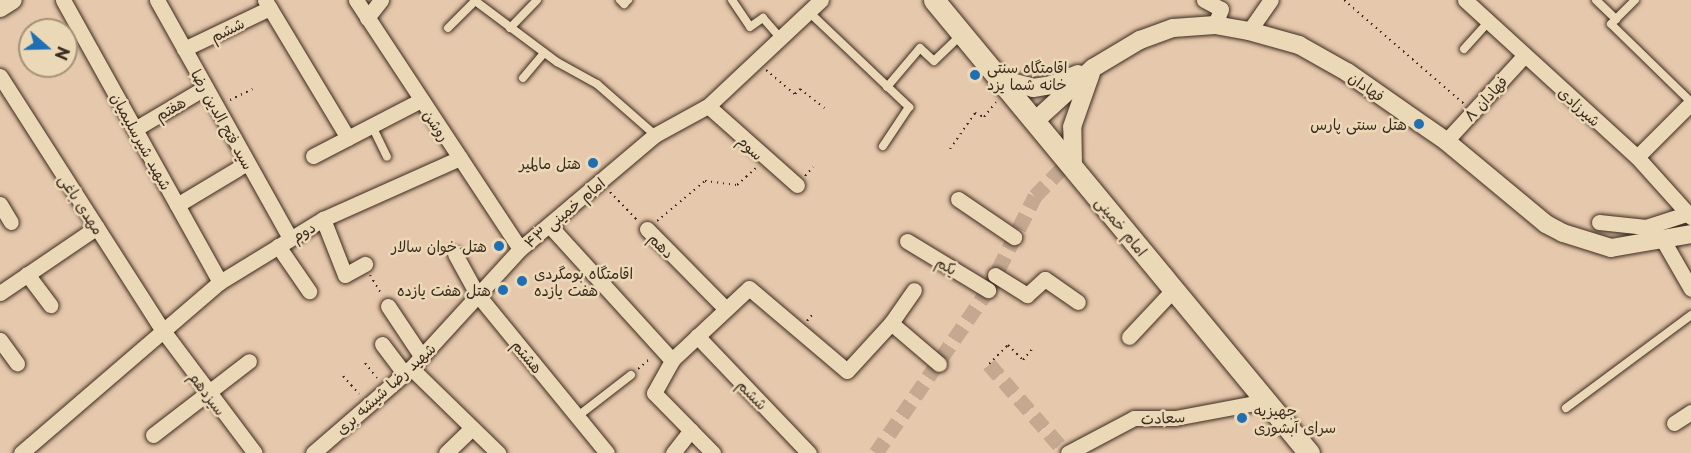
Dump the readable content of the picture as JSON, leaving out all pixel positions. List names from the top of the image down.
{
  "streets": {
    "main road": ["امام خمینی"],
    "street": [
      "ششم",
      "فهادان",
      "فهادان ۸",
      "شیرزادی",
      "هفتم",
      "سید فتح الدین رضا",
      "روشن",
      "شهید شیرسلیمیان",
      "سوم",
      "مهدی باغی",
      "امام خمینی ۴۳",
      "دوم",
      "دهم",
      "یکم",
      "هشتم",
      "شهید رضا شیشه بری",
      "سیزدهم",
      "سعادت"
    ]
  },
  "crossings": [
    ["ششم", "سید فتح الدین رضا"],
    ["فهادان", "فهادان ۸"],
    ["فهادان", "امام خمینی"],
    ["فهادان ۸", "شیرزادی"],
    ["هفتم", "سید فتح الدین رضا"],
    ["هفتم", "شهید شیرسلیمیان"],
    ["سید فتح الدین رضا", "دوم"],
    ["روشن", "امام خمینی ۴۳"],
    ["روشن", "دوم"],
    ["شهید شیرسلیمیان", "دوم"],
    ["سوم", "امام خمینی ۴۳"],
    ["مهدی باغی", "دوم"],
    ["مهدی باغی", "سیزدهم"],
    ["امام خمینی ۴۳", "دهم"],
    ["امام خمینی ۴۳", "هشتم"],
    ["امام خمینی ۴۳", "شهید رضا شیشه بری"],
    ["امام خمینی", "سعادت"],
    ["دوم", "سیزدهم"],
    ["هشتم", "شهید رضا شیشه بری"]
  ],
  "places": [
    "اقامتگاه سنتی خانه شما یزد",
    "هتل سنتی پارس",
    "هتل مالمير",
    "هتل خوان سالار",
    "اقامتگاه بومگردی هفت یازده",
    "هتل هفت یازده",
    "جهیزیه سرای آبشوری"
  ],
  "north": "right"
}
